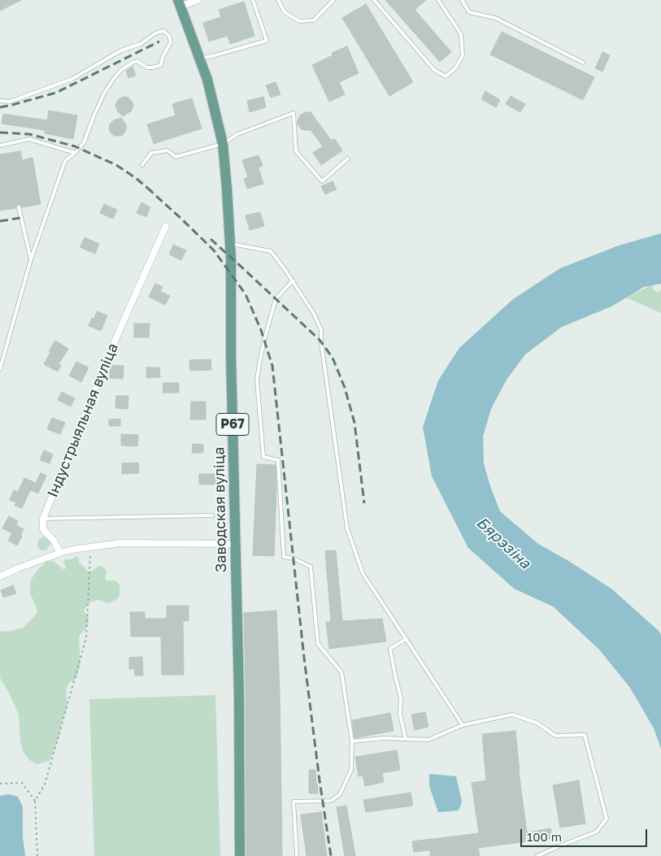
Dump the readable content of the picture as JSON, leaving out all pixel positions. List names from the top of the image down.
{
  "streets": {
    "main road": ["Р67", "Заводская вуліца"],
    "street": ["Індустрыяльная вуліца"]
  },
  "water": ["Бярэзіна"],
  "scale_bar": "100 m"
}
